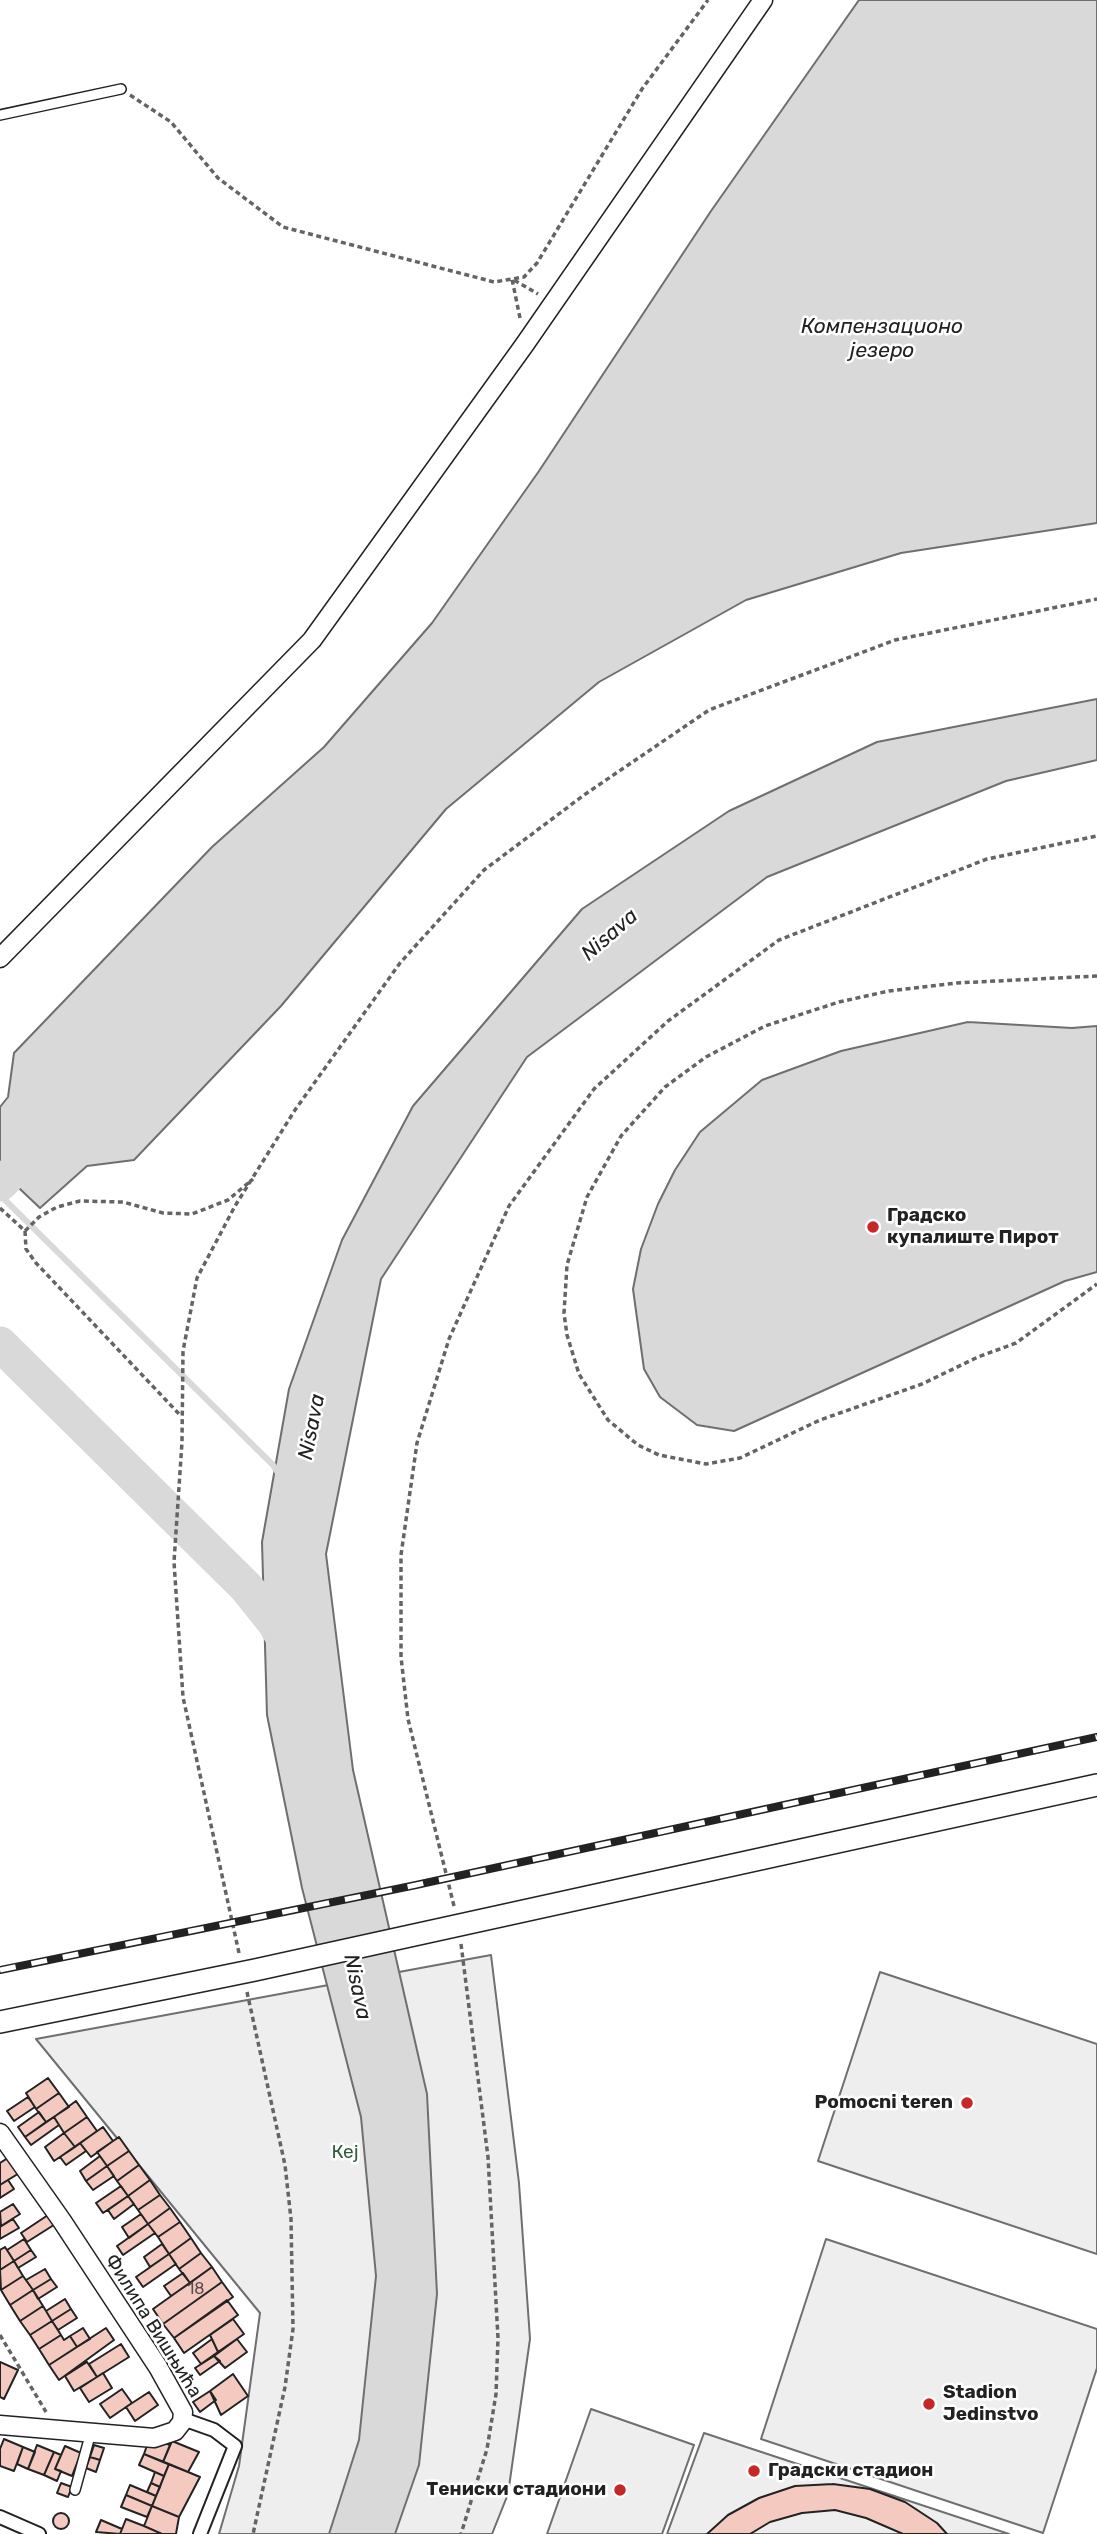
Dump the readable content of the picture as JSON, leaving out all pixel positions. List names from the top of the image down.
{
  "streets": {
    "street": ["Филипа Вишњића"]
  },
  "water": ["Компензационо језеро", "Nisava"],
  "parks": ["Кеј"],
  "places": [
    "Градско купалиште Пирот",
    "Pomocni teren",
    "Stadion Jedinstvo",
    "Градски стадион",
    "Тениски стадиони"
  ],
  "house_numbers": ["18"]
}
